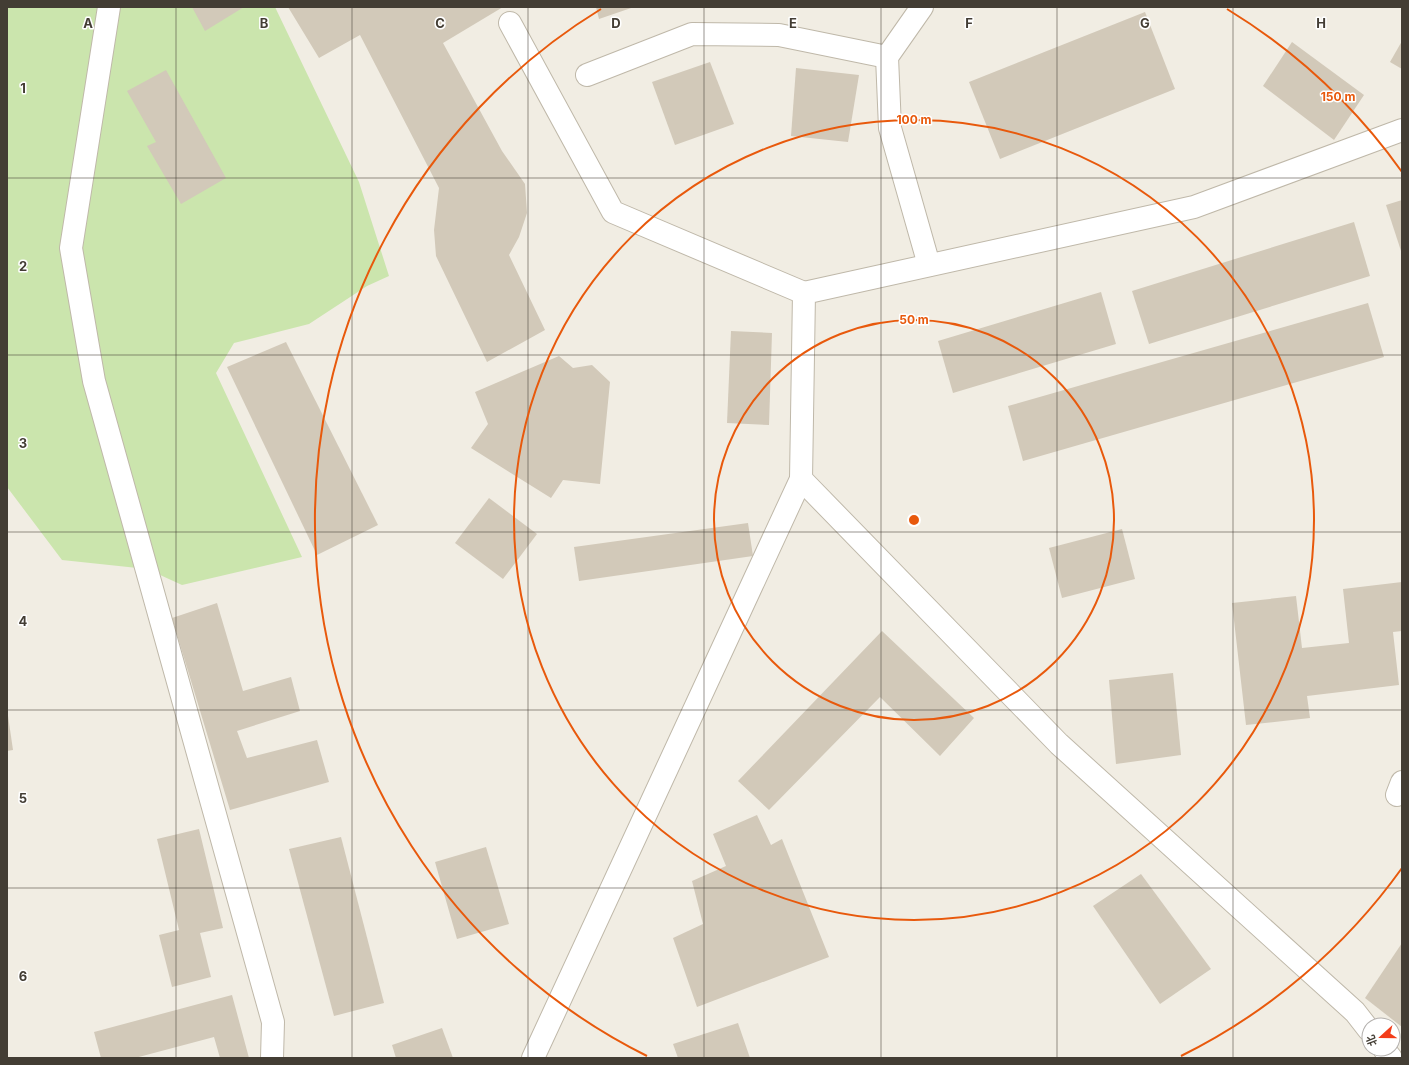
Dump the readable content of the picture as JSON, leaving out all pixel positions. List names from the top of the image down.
{
  "north": "left",
  "grid": {
    "columns": [
      "A",
      "B",
      "C",
      "D",
      "E",
      "F",
      "G",
      "H"
    ],
    "rows": [
      "1",
      "2",
      "3",
      "4",
      "5",
      "6"
    ]
  },
  "rings": ["150 m", "100 m", "50 m"]
}
